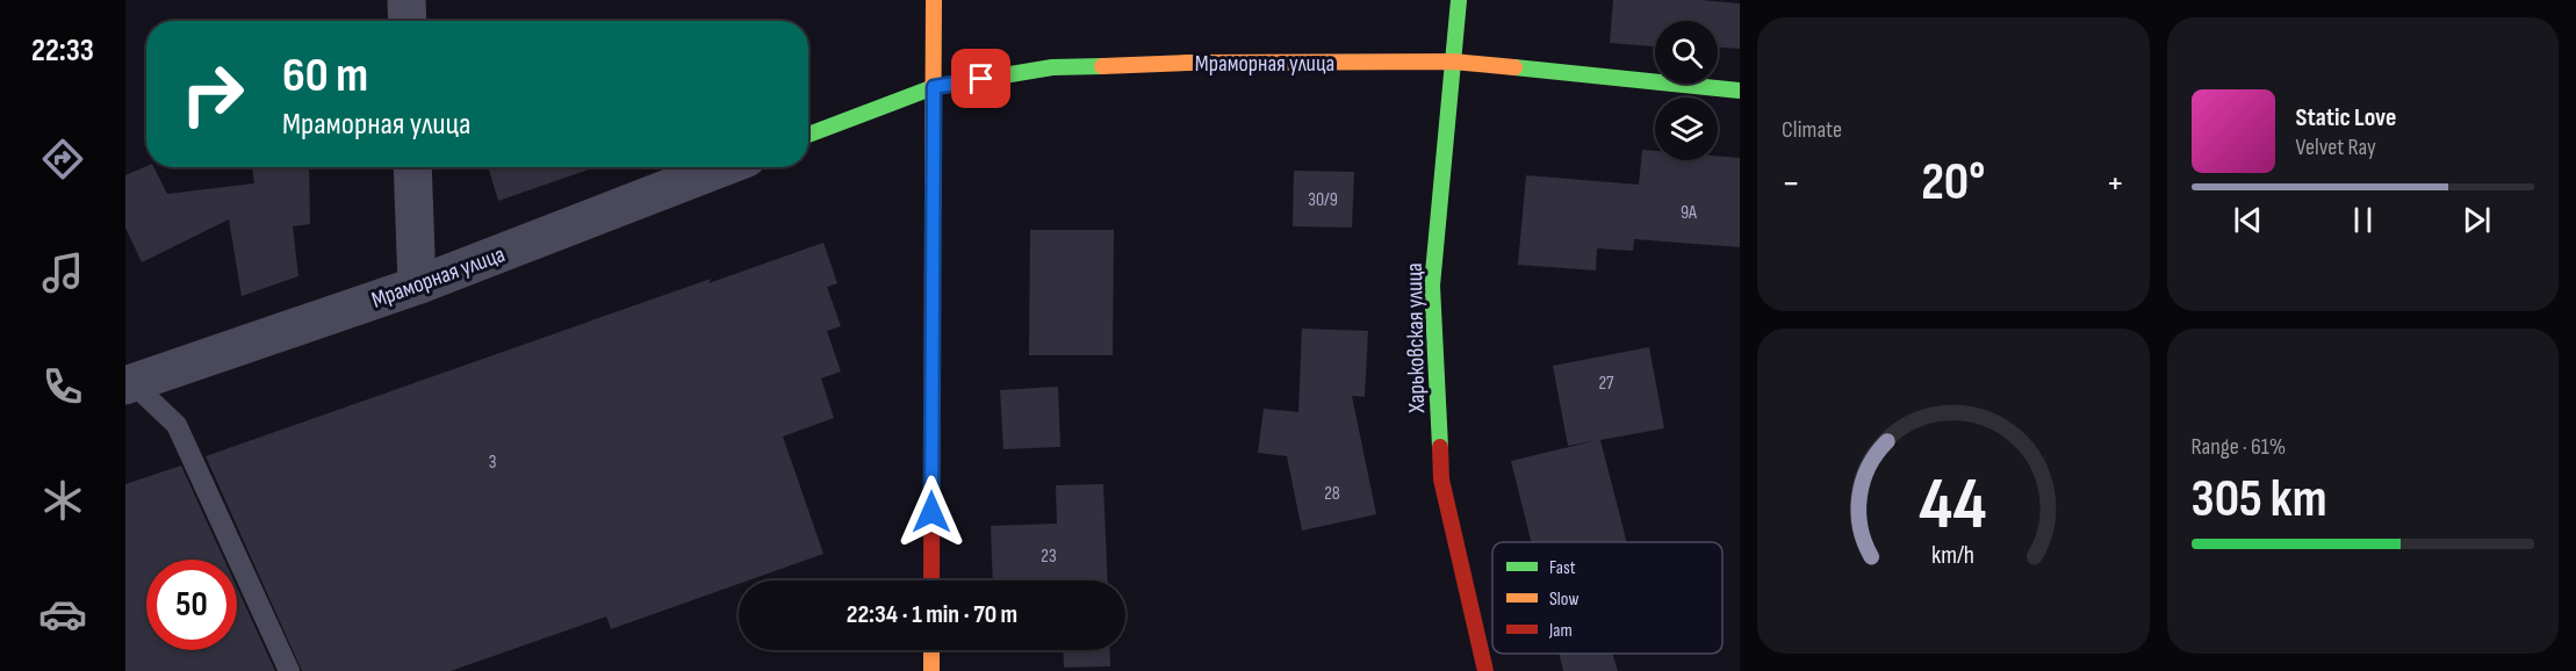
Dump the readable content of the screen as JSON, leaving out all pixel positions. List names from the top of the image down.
{
  "streets": {
    "street": ["Мраморная улица", "Харьковская улица"]
  },
  "crossings": [
    ["Мраморная улица", "Харьковская улица"]
  ],
  "house_numbers": [
    "30/9",
    "9А",
    "27",
    "3",
    "28",
    "23"
  ],
  "legend": ["Fast", "Slow", "Jam"],
  "page": {
    "tabs": "22:33",
    "tile": [
      "Climate",
      ["Range · 61%", "305 km"]
    ],
    "turn": ["60 m", "Мраморная улица"],
    "song": ["Static Love", "Velvet Ray"],
    "heat": ["−", "20°", "+"],
    "limit": "50",
    "trip": "22:34 · 1 min · 70 m",
    "gauge": ["44", "km/h"]
  }
}
